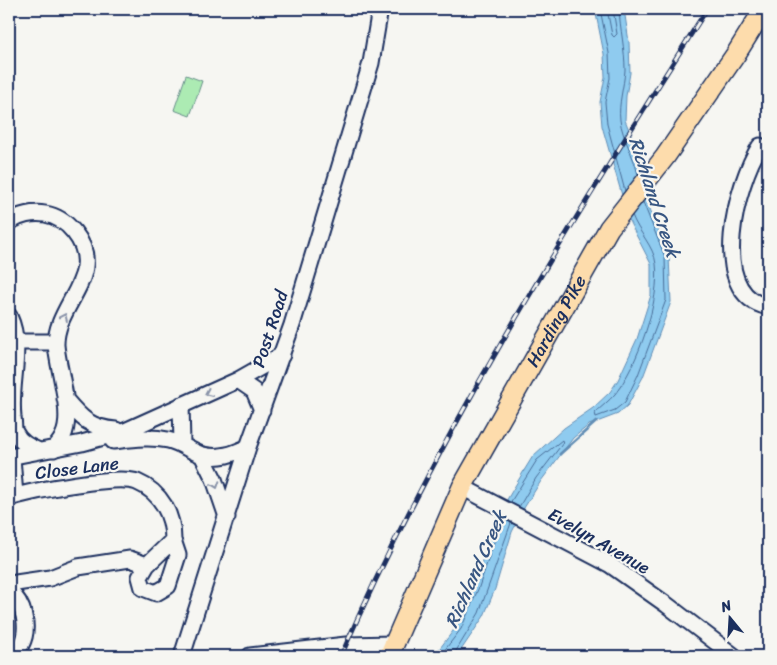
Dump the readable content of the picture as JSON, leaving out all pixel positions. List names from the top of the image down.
{
  "streets": {
    "main road": ["Harding Pike"],
    "street": ["Post Road", "Close Lane", "Evelyn Avenue"]
  },
  "crossings": [
    ["Harding Pike", "Evelyn Avenue"]
  ],
  "water": ["Richland Creek"],
  "north": "top"
}
